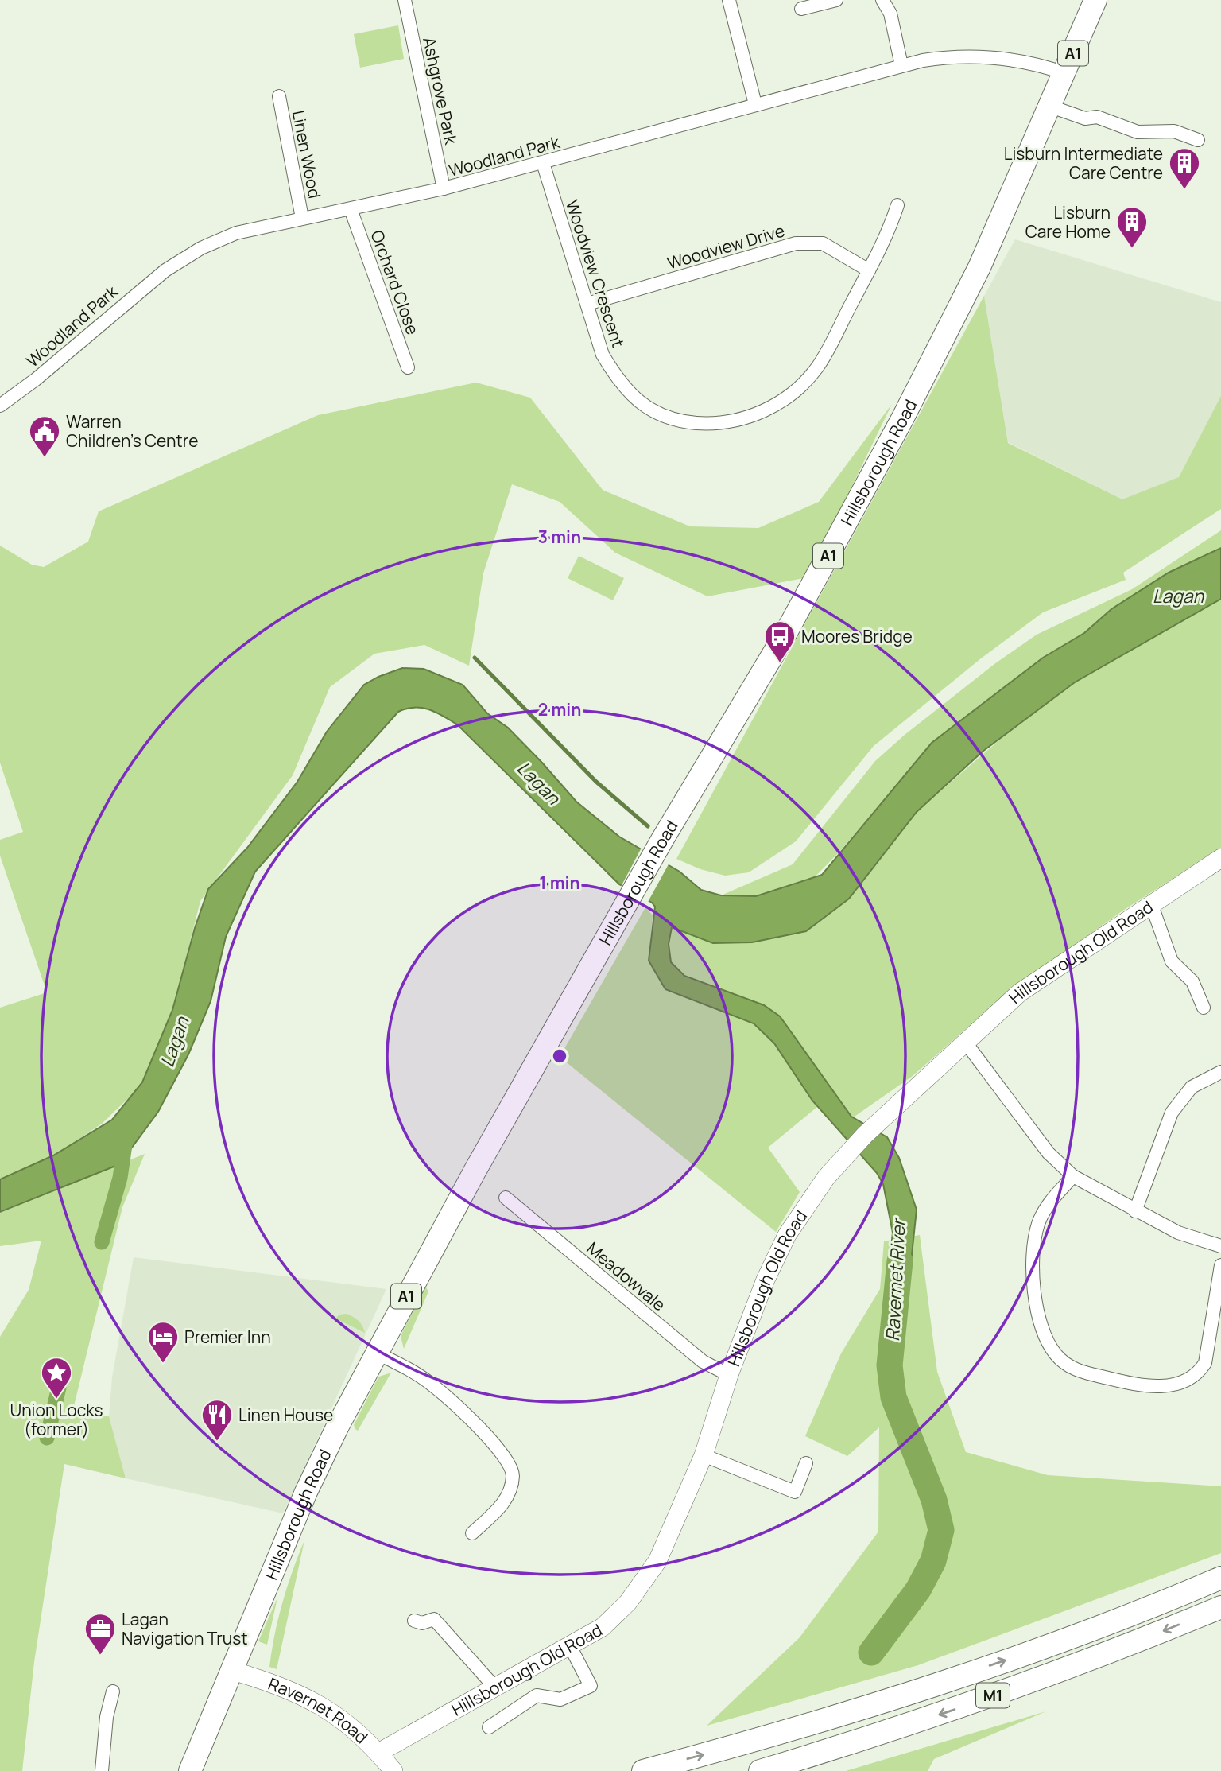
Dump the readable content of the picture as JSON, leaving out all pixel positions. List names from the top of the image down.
{
  "streets": {
    "highway": ["A1", "Hillsborough Road", "M1"],
    "street": [
      "Ashgrove Park",
      "Linen Wood",
      "Woodland Park",
      "Woodview Drive",
      "Woodview Crescent",
      "Orchard Close",
      "Hillsborough Old Road",
      "Meadowvale",
      "Ravernet Road"
    ]
  },
  "crossings": [
    ["Ashgrove Park", "Woodland Park"],
    ["Linen Wood", "Woodland Park"],
    ["Woodland Park", "Woodview Crescent"],
    ["Woodland Park", "Orchard Close"],
    ["Woodland Park", "Hillsborough Road"],
    ["Woodview Drive", "Woodview Crescent"],
    ["Hillsborough Road", "Ravernet Road"],
    ["Hillsborough Old Road", "Meadowvale"],
    ["Hillsborough Old Road", "Ravernet Road"]
  ],
  "water": ["Lagan", "Ravernet River"],
  "places": {
    "building": ["Lisburn Intermediate Care Centre", "Lisburn Care Home"],
    "public building": ["Warren Children's Centre"],
    "bus stop": ["Moores Bridge"],
    "hotel": ["Premier Inn"],
    "place": ["Union Locks (former)"],
    "restaurant": ["Linen House"],
    "office": ["Lagan Navigation Trust"]
  },
  "rings": ["3 min", "2 min", "1 min"]
}
